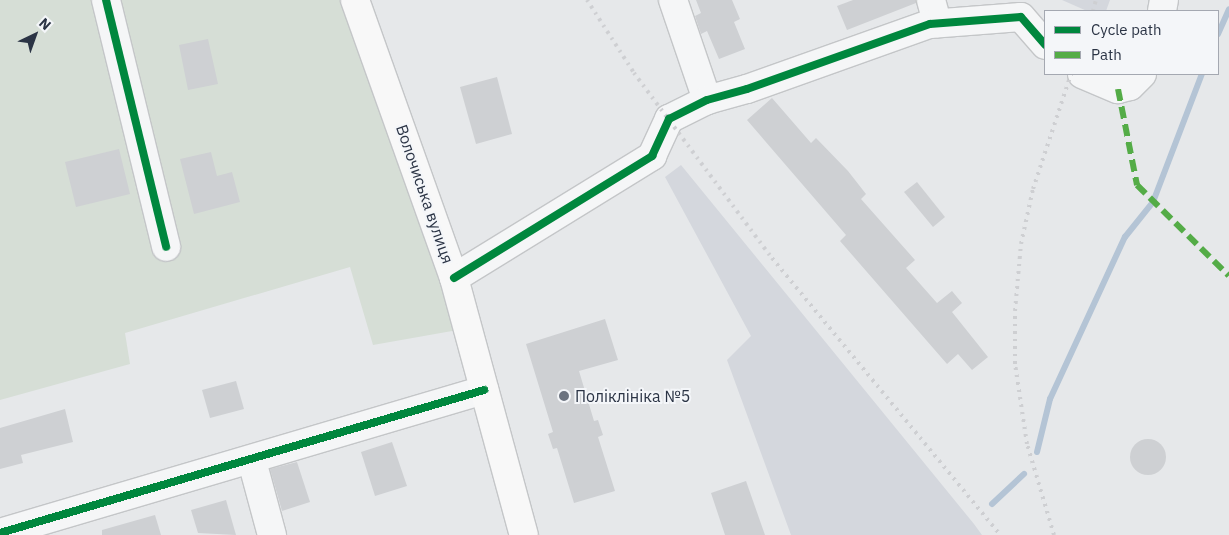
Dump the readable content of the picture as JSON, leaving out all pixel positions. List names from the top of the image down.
{
  "streets": {
    "main road": ["Волочиська вулиця"]
  },
  "places": ["Поліклініка №5"],
  "legend": ["Cycle path", "Path"],
  "north": "top right"
}
